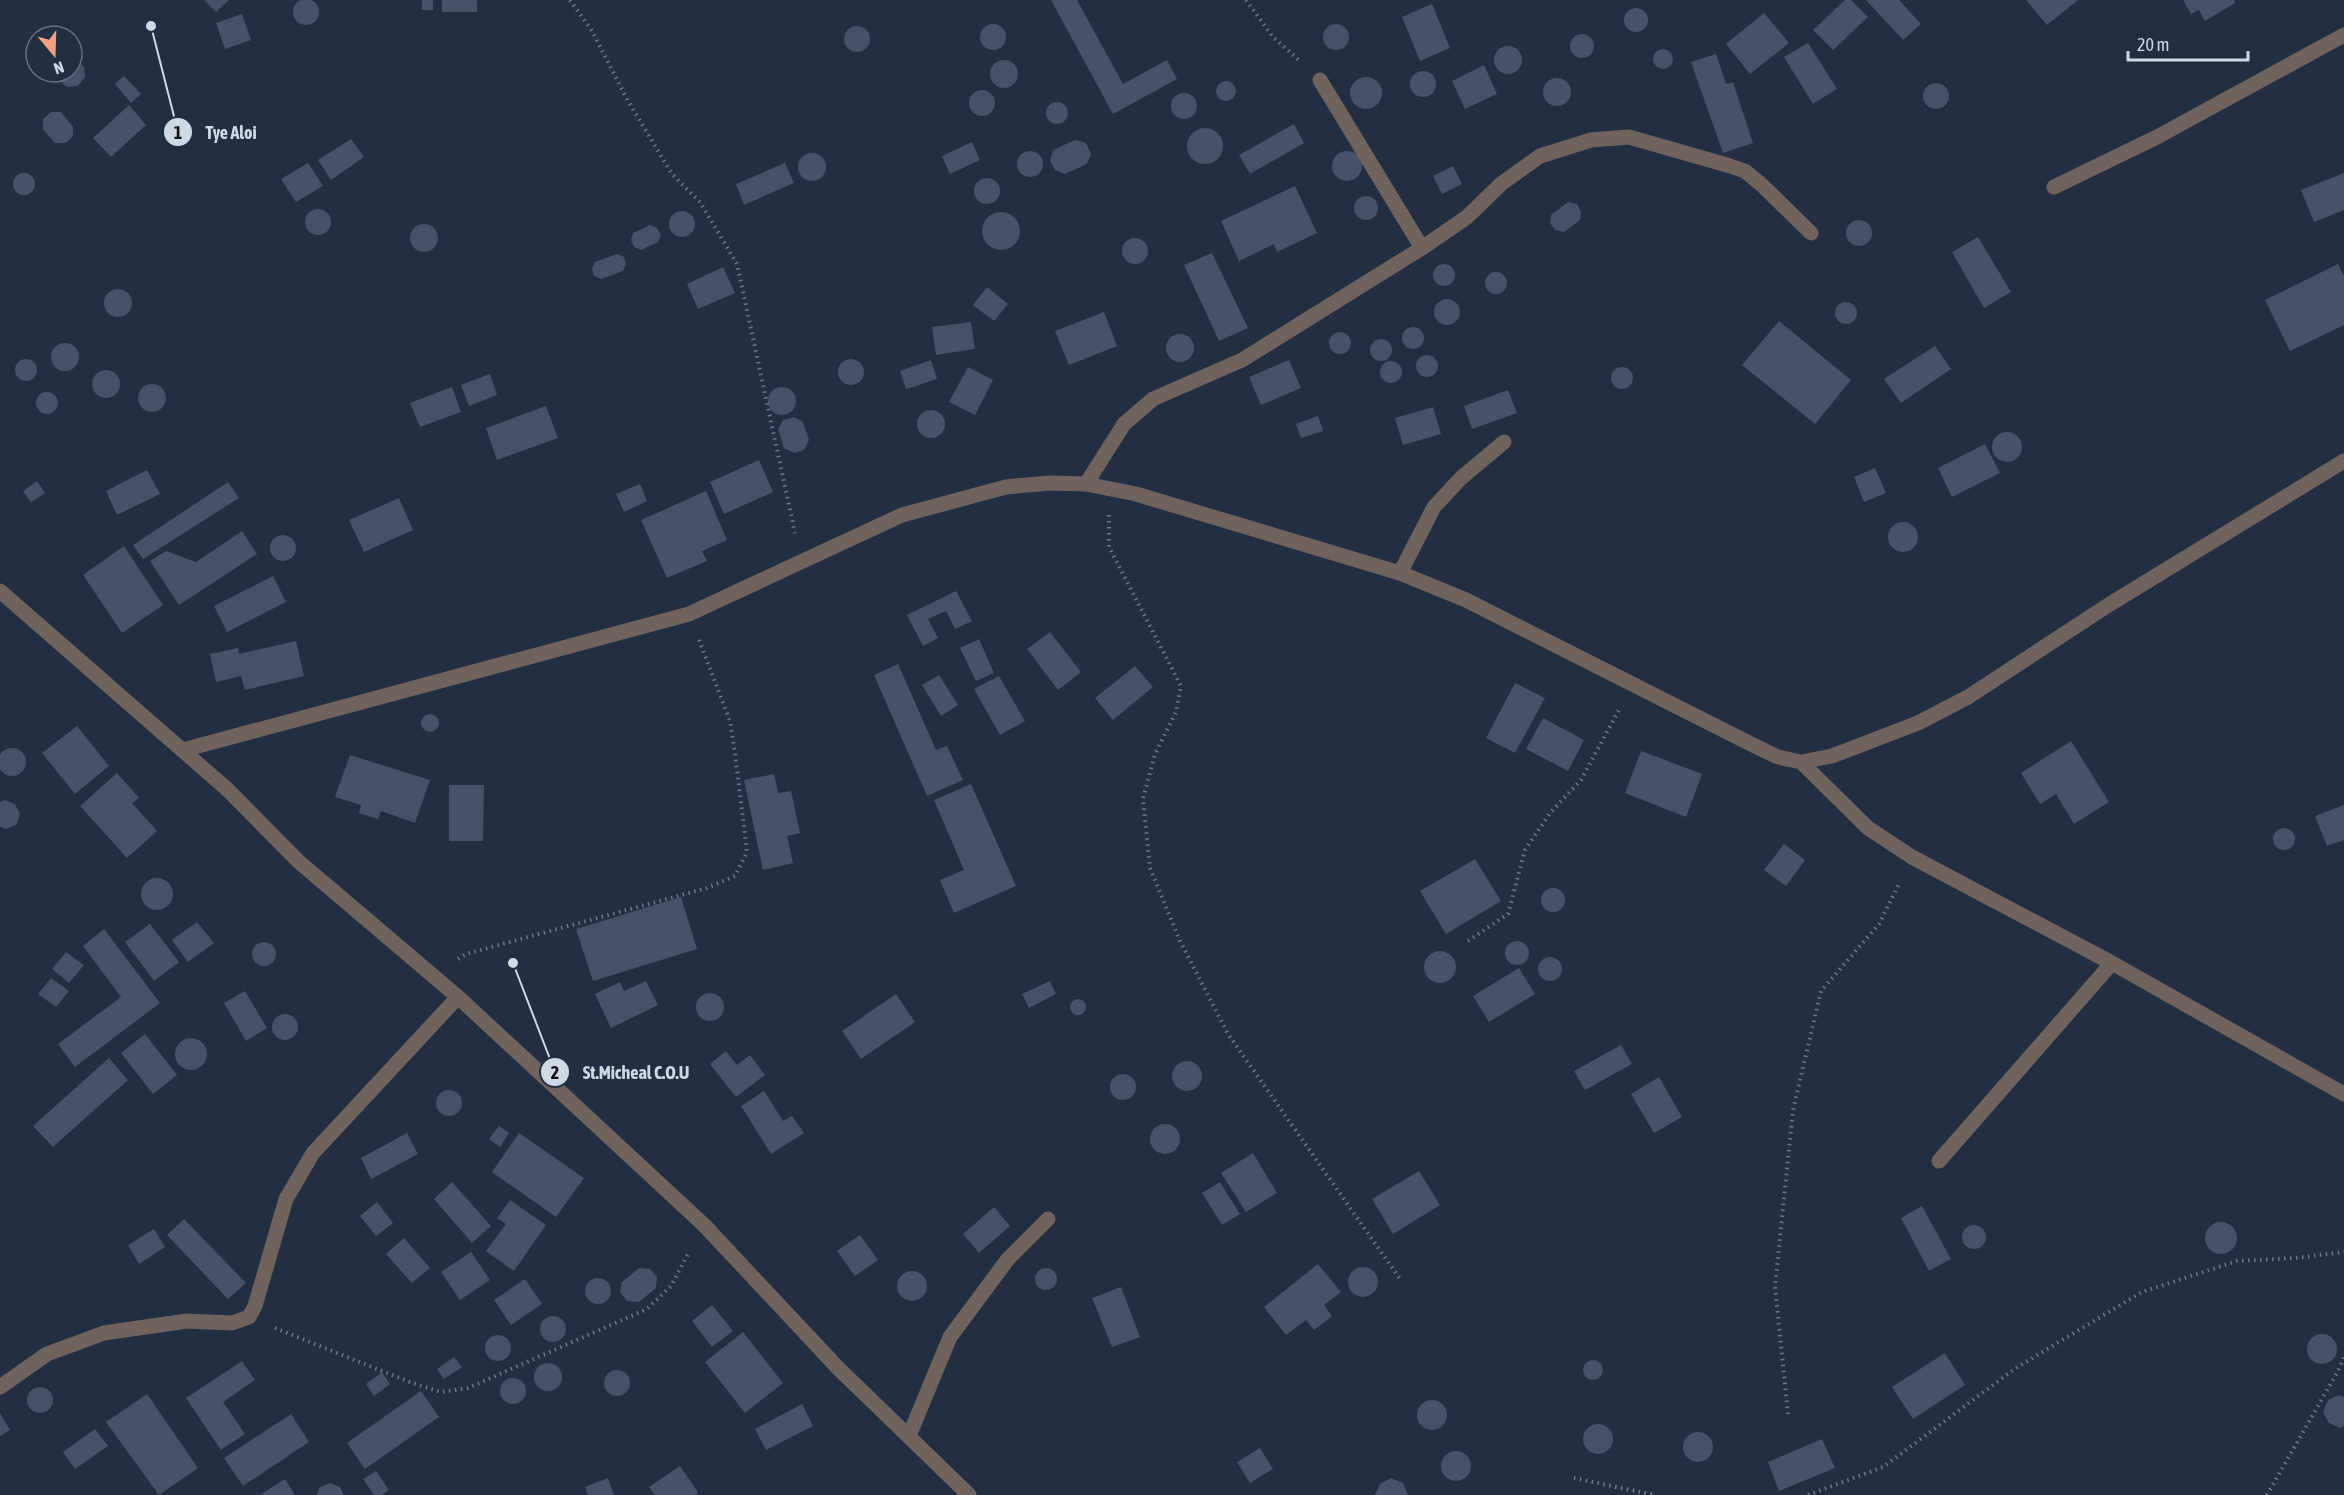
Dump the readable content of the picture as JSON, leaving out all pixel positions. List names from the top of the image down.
{
  "places": ["Tye Aloi", "St.Micheal C.O.U"],
  "scale_bar": "20 m",
  "north": "bottom"
}
